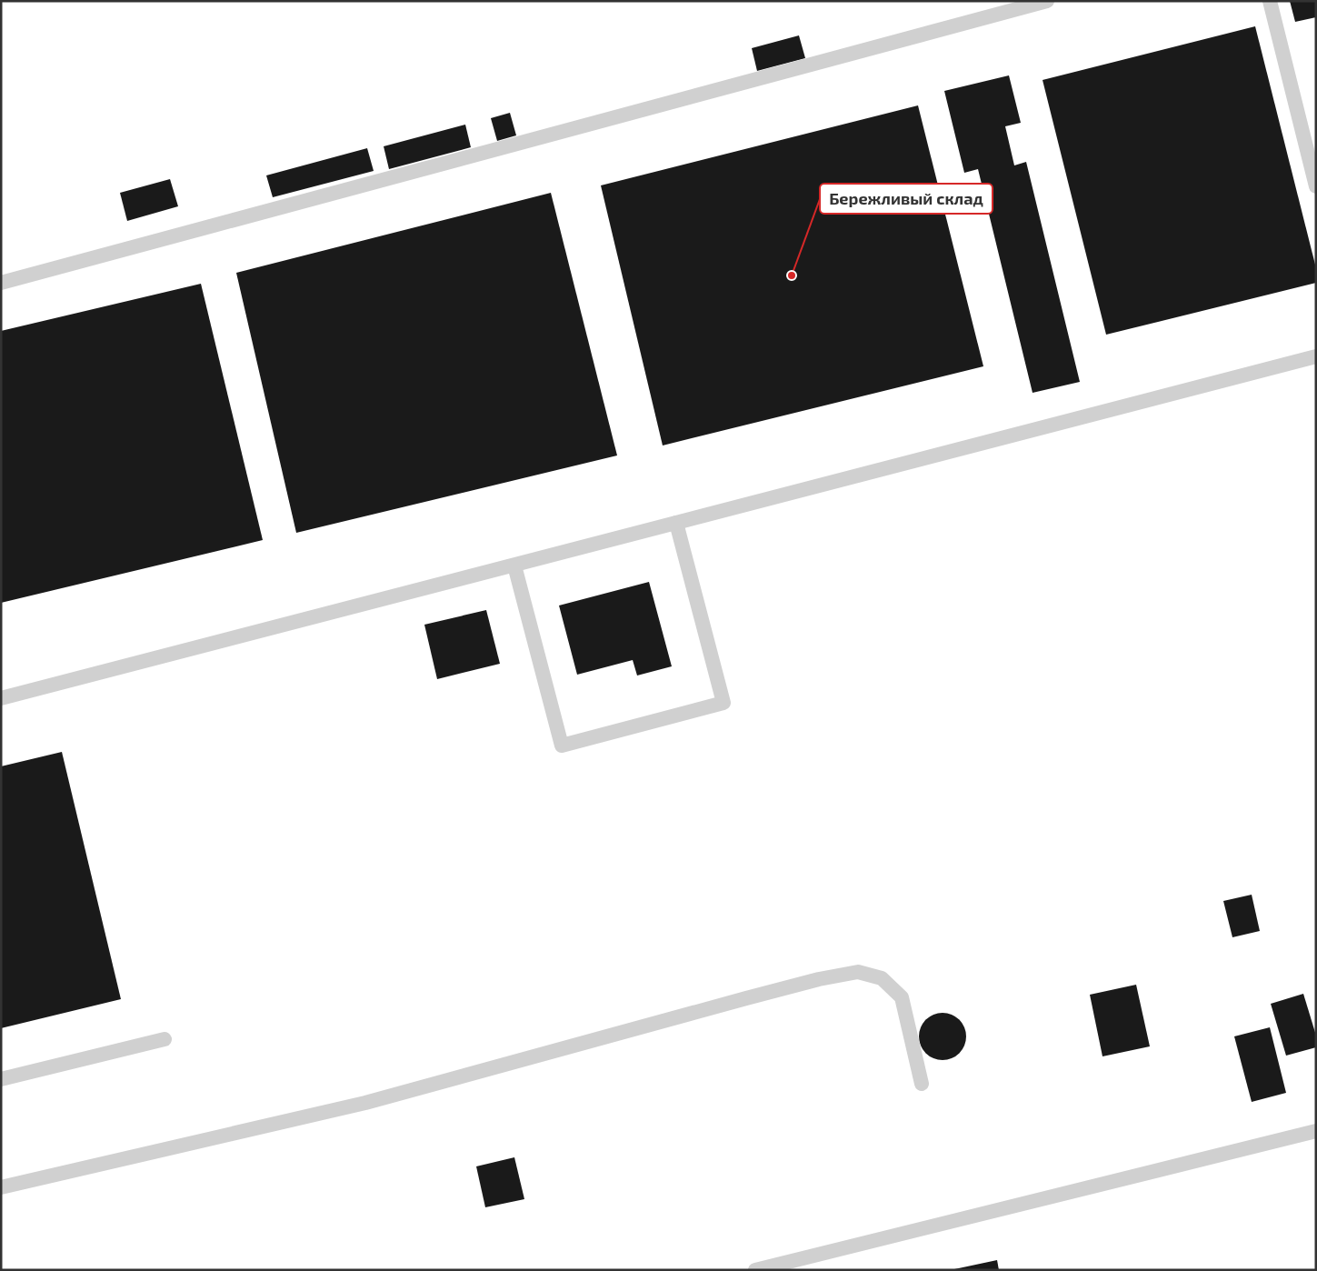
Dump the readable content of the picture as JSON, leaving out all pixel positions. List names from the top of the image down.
{
  "places": ["Бережливый склад"]
}
